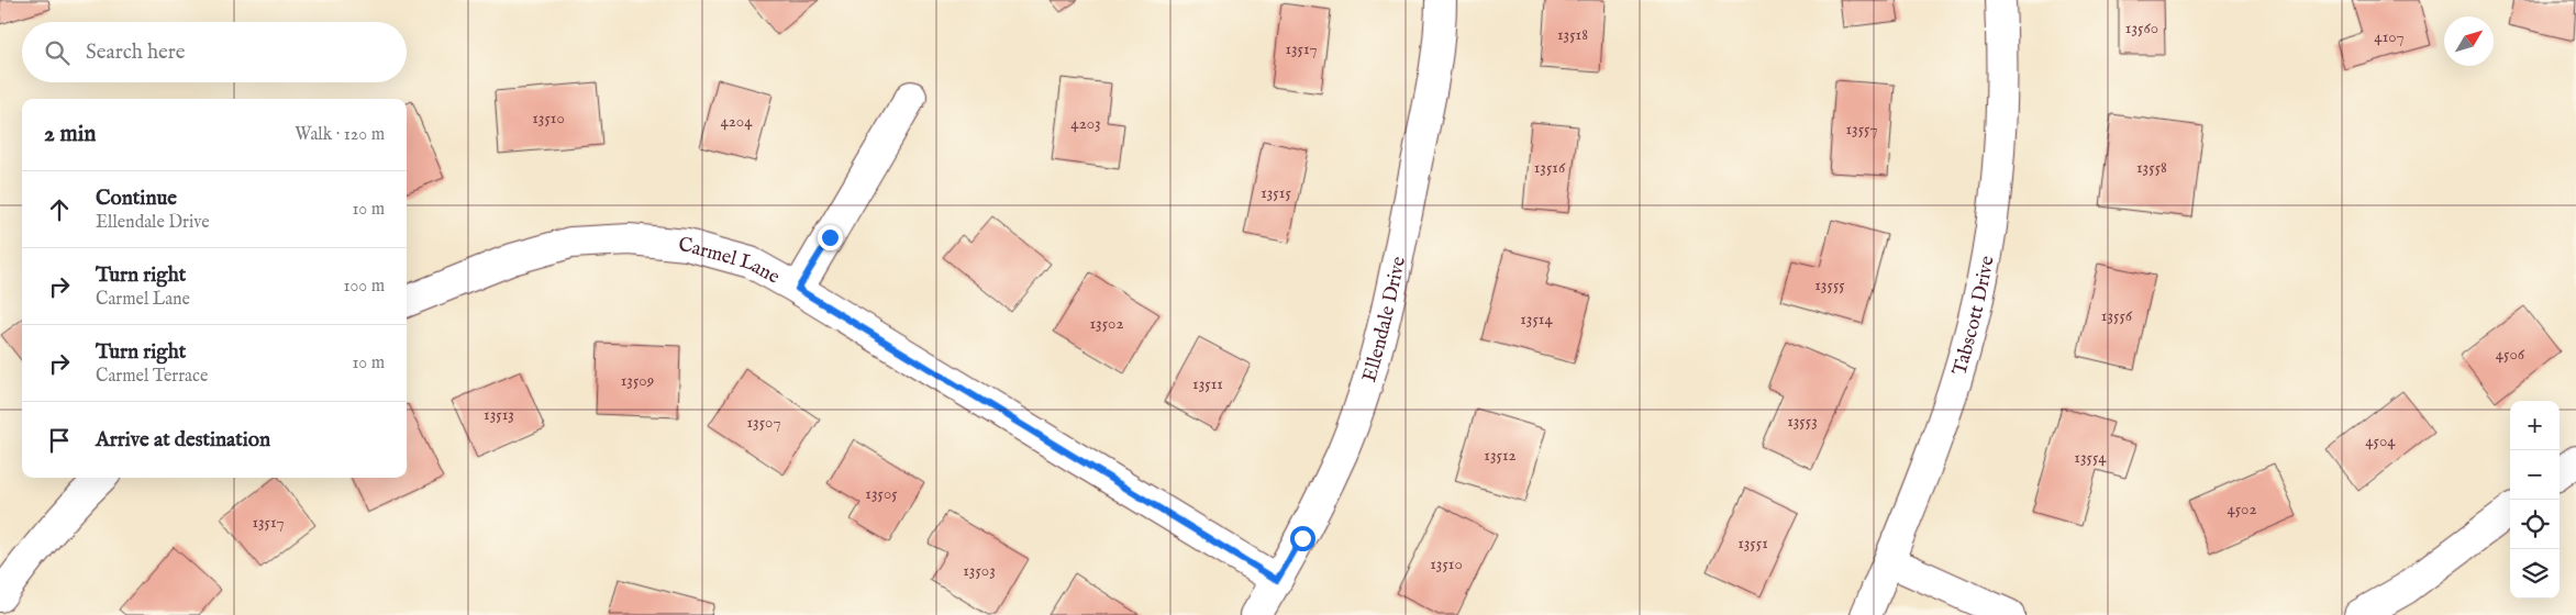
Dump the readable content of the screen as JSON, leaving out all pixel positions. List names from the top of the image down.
{
  "streets": {
    "street": ["Carmel Lane", "Tabscott Drive", "Ellendale Drive"]
  },
  "crossings": [
    ["Carmel Lane", "Ellendale Drive"]
  ],
  "house_numbers": [
    "13560",
    "13518",
    "4107",
    "13517",
    "13510",
    "4204",
    "4203",
    "13557",
    "13516",
    "13558",
    "13515",
    "13555",
    "13556",
    "13514",
    "13502",
    "4506",
    "13509",
    "13511",
    "13513",
    "13553",
    "13507",
    "4504",
    "13512",
    "13554",
    "13505",
    "4502",
    "13517",
    "13551",
    "13510",
    "13503"
  ],
  "north": "top right",
  "page": {
    "search": "Search here",
    "heading": ["2 min", "Walk · 120 m"],
    "list": [
      ["Continue", "Ellendale Drive", "10 m"],
      ["Turn right", "Carmel Lane", "100 m"],
      ["Turn right", "Carmel Terrace", "10 m"],
      "Arrive at destination"
    ],
    "map_buttons": ["+", "−"]
  }
}
